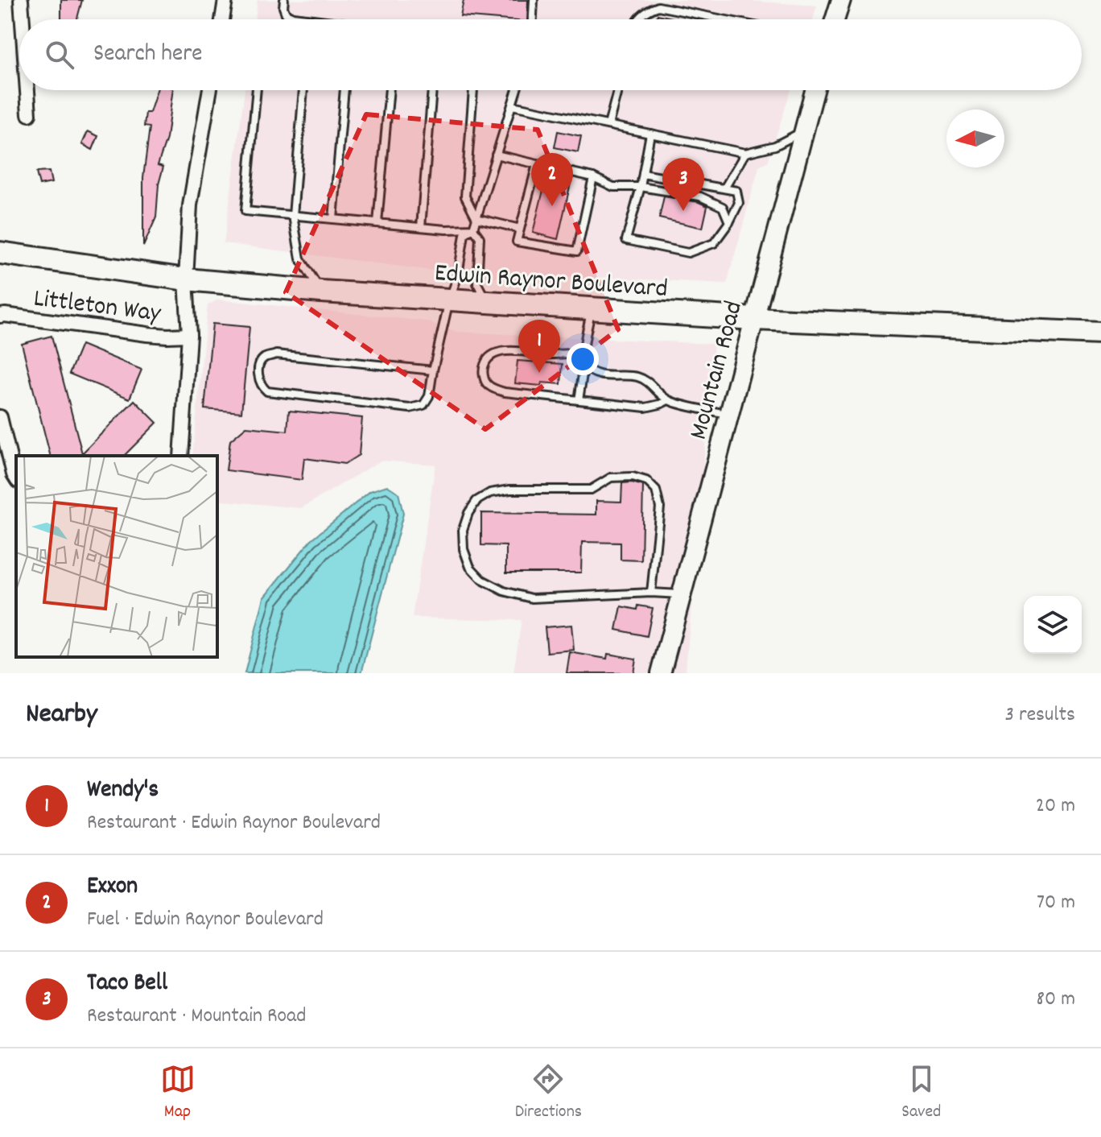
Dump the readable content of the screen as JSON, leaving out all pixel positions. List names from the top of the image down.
{
  "streets": {
    "main road": ["Edwin Raynor Boulevard", "Mountain Road"],
    "street": ["Littleton Way"]
  },
  "crossings": [
    ["Edwin Raynor Boulevard", "Littleton Way"],
    ["Edwin Raynor Boulevard", "Mountain Road"]
  ],
  "north": "left",
  "page": {
    "search": "Search here",
    "pins": ["2", "3", "1"],
    "heading": ["Nearby", "3 results"],
    "list": [
      {
        "mark": "1",
        "name": "Wendy's",
        "note": "Restaurant · Edwin Raynor Boulevard",
        "value": "20 m"
      },
      {
        "mark": "2",
        "name": "Exxon",
        "note": "Fuel · Edwin Raynor Boulevard",
        "value": "70 m"
      },
      {
        "mark": "3",
        "name": "Taco Bell",
        "note": "Restaurant · Mountain Road",
        "value": "80 m"
      }
    ],
    "nav": ["Map", "Directions", "Saved"]
  }
}
